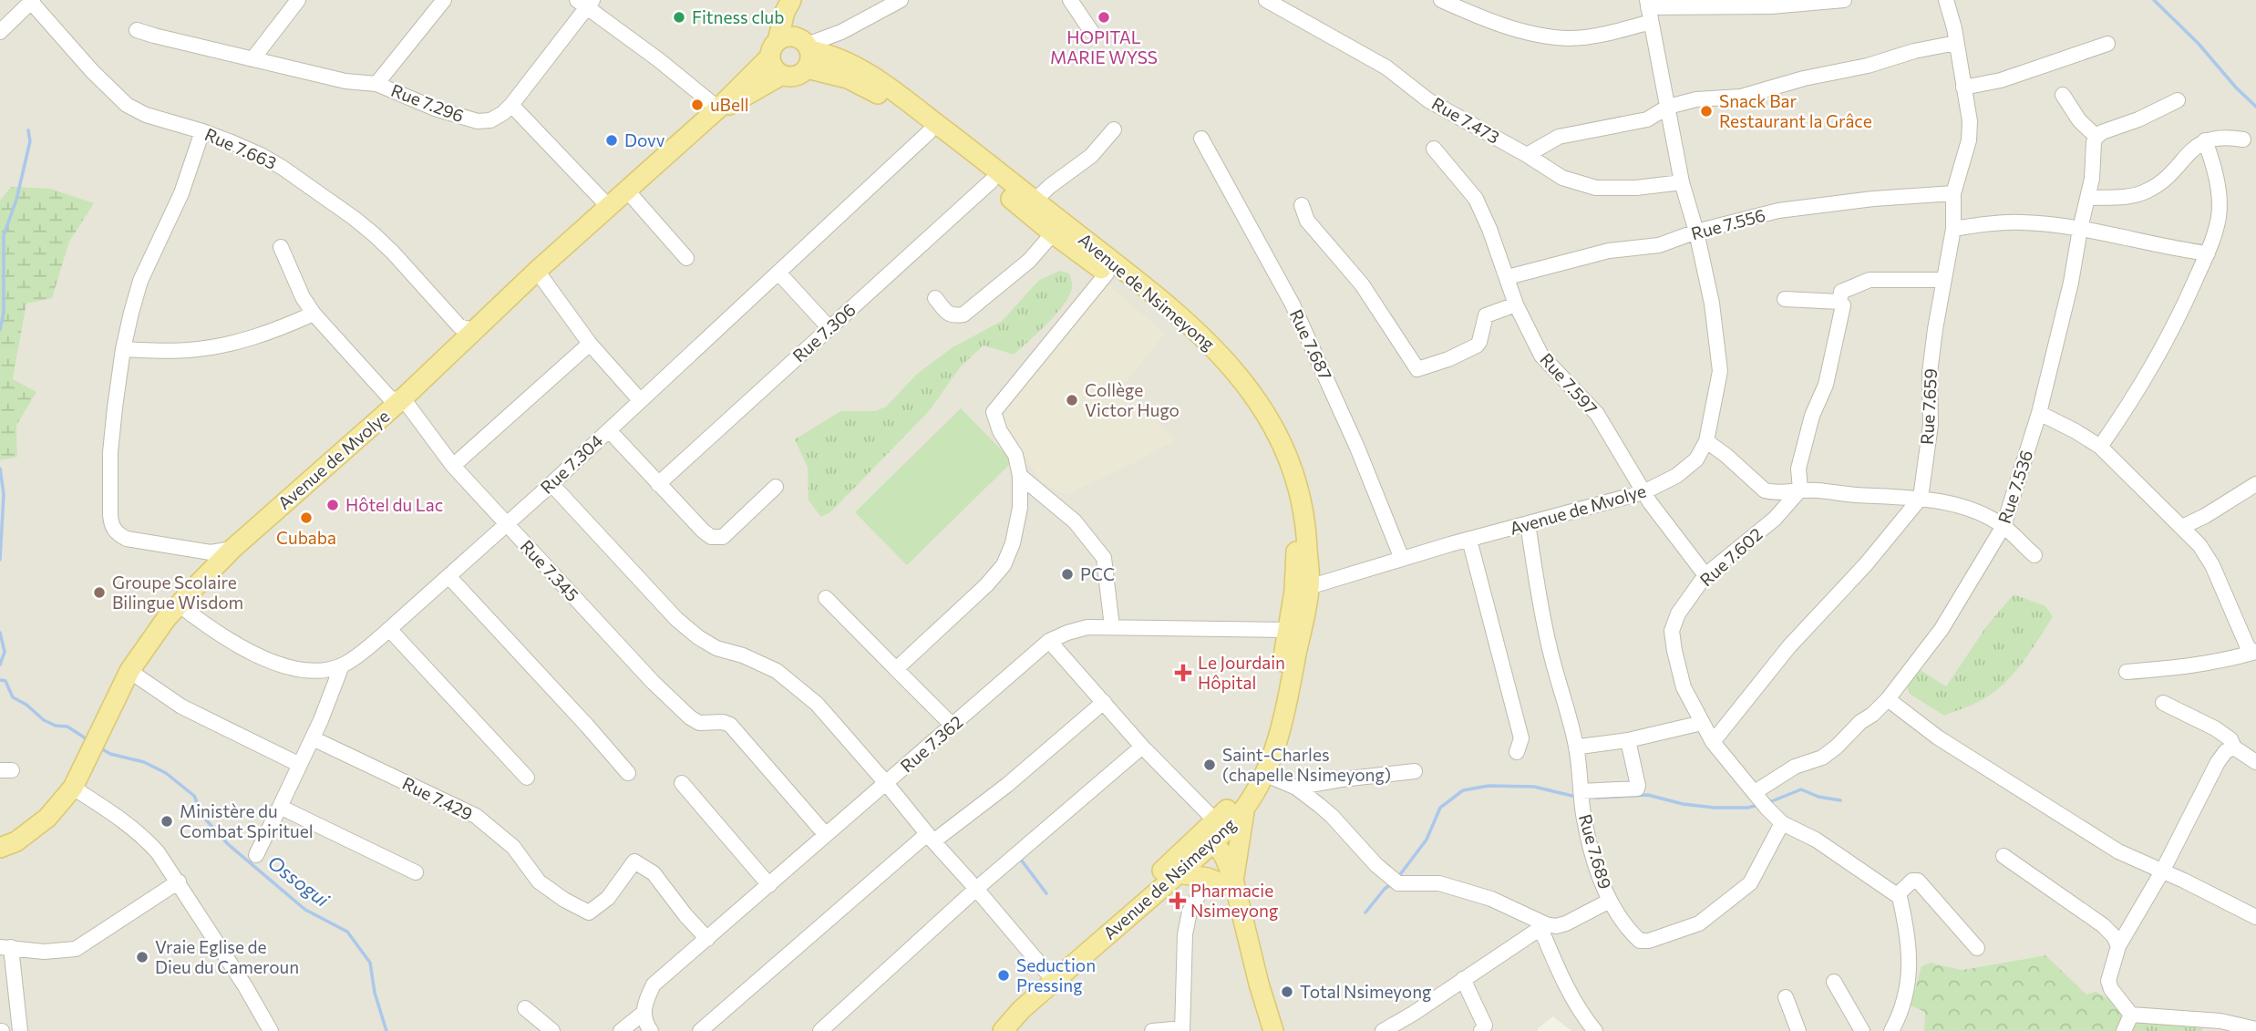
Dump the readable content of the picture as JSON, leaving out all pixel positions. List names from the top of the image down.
{
  "streets": {
    "main road": ["Avenue de Nsimeyong", "Avenue de Mvolye"],
    "street": [
      "Rue 7.296",
      "Rue 7.473",
      "Rue 7.663",
      "Rue 7.556",
      "Rue 7.306",
      "Rue 7.687",
      "Rue 7.597",
      "Rue 7.659",
      "Rue 7.304",
      "Rue 7.536",
      "Rue 7.602",
      "Rue 7.345",
      "Rue 7.362",
      "Rue 7.429",
      "Rue 7.689"
    ]
  },
  "crossings": [
    ["Rue 7.473", "Avenue de Mvolye"],
    ["Rue 7.663", "Avenue de Mvolye"],
    ["Rue 7.556", "Rue 7.597"],
    ["Rue 7.556", "Rue 7.659"],
    ["Rue 7.556", "Avenue de Mvolye"],
    ["Avenue de Nsimeyong", "Rue 7.306"],
    ["Avenue de Nsimeyong", "Avenue de Mvolye"],
    ["Avenue de Nsimeyong", "Rue 7.304"],
    ["Avenue de Nsimeyong", "Rue 7.362"],
    ["Rue 7.687", "Avenue de Mvolye"],
    ["Rue 7.597", "Avenue de Mvolye"],
    ["Rue 7.597", "Rue 7.602"],
    ["Avenue de Mvolye", "Rue 7.304"],
    ["Avenue de Mvolye", "Rue 7.345"],
    ["Avenue de Mvolye", "Rue 7.689"],
    ["Rue 7.304", "Rue 7.345"],
    ["Rue 7.536", "Rue 7.602"],
    ["Rue 7.602", "Rue 7.689"],
    ["Rue 7.345", "Rue 7.362"],
    ["Rue 7.362", "Rue 7.429"]
  ],
  "water": ["Ossogui"],
  "places": {
    "other": [
      "Fitness club",
      "HOPITAL MARIE WYSS",
      "uBell",
      "Snack Bar Restaurant la Grâce",
      "Dovv",
      "Collège Victor Hugo",
      "Hôtel du Lac",
      "Cubaba",
      "PCC",
      "Groupe Scolaire Bilingue Wisdom",
      "Saint-Charles (chapelle Nsimeyong)",
      "Ministère du Combat Spirituel",
      "Vraie Eglise de Dieu du Cameroun",
      "Seduction Pressing",
      "Total Nsimeyong"
    ],
    "health": ["Le Jourdain Hôpital", "Pharmacie Nsimeyong"]
  }
}
